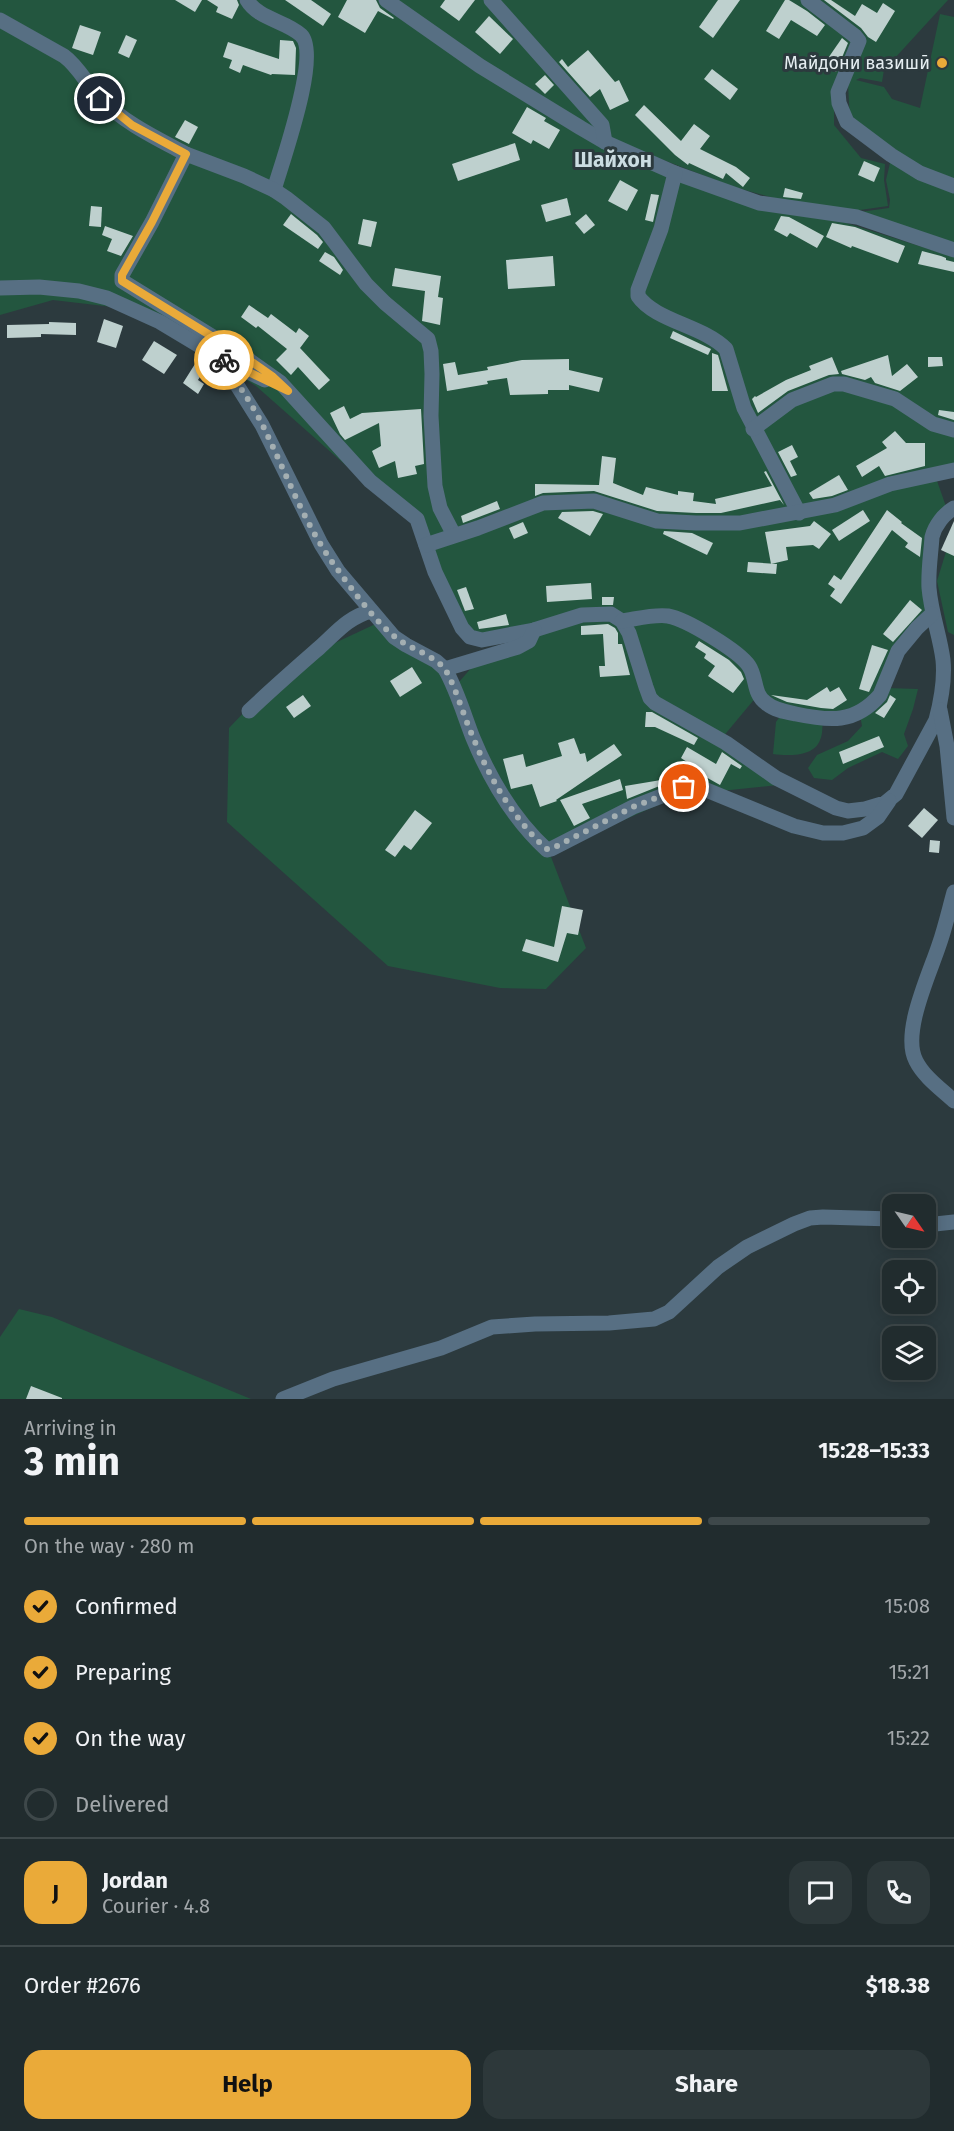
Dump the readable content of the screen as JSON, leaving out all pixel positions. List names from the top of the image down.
{
  "districts": ["Шайхон"],
  "places": ["Майдони вазишӣ"],
  "north": "bottom right",
  "page": {
    "heading": ["3 min", "Arriving in", "15:28–15:33"],
    "panel": [
      "Jordan",
      "Courier · 4.8",
      "Order #2676",
      "$18.38"
    ],
    "bar": "On the way · 280 m",
    "list": [
      ["Confirmed", "15:08"],
      ["Preparing", "15:21"],
      ["On the way", "15:22"],
      "Delivered"
    ],
    "round": "J",
    "buttons": ["Help", "Share"]
  }
}
